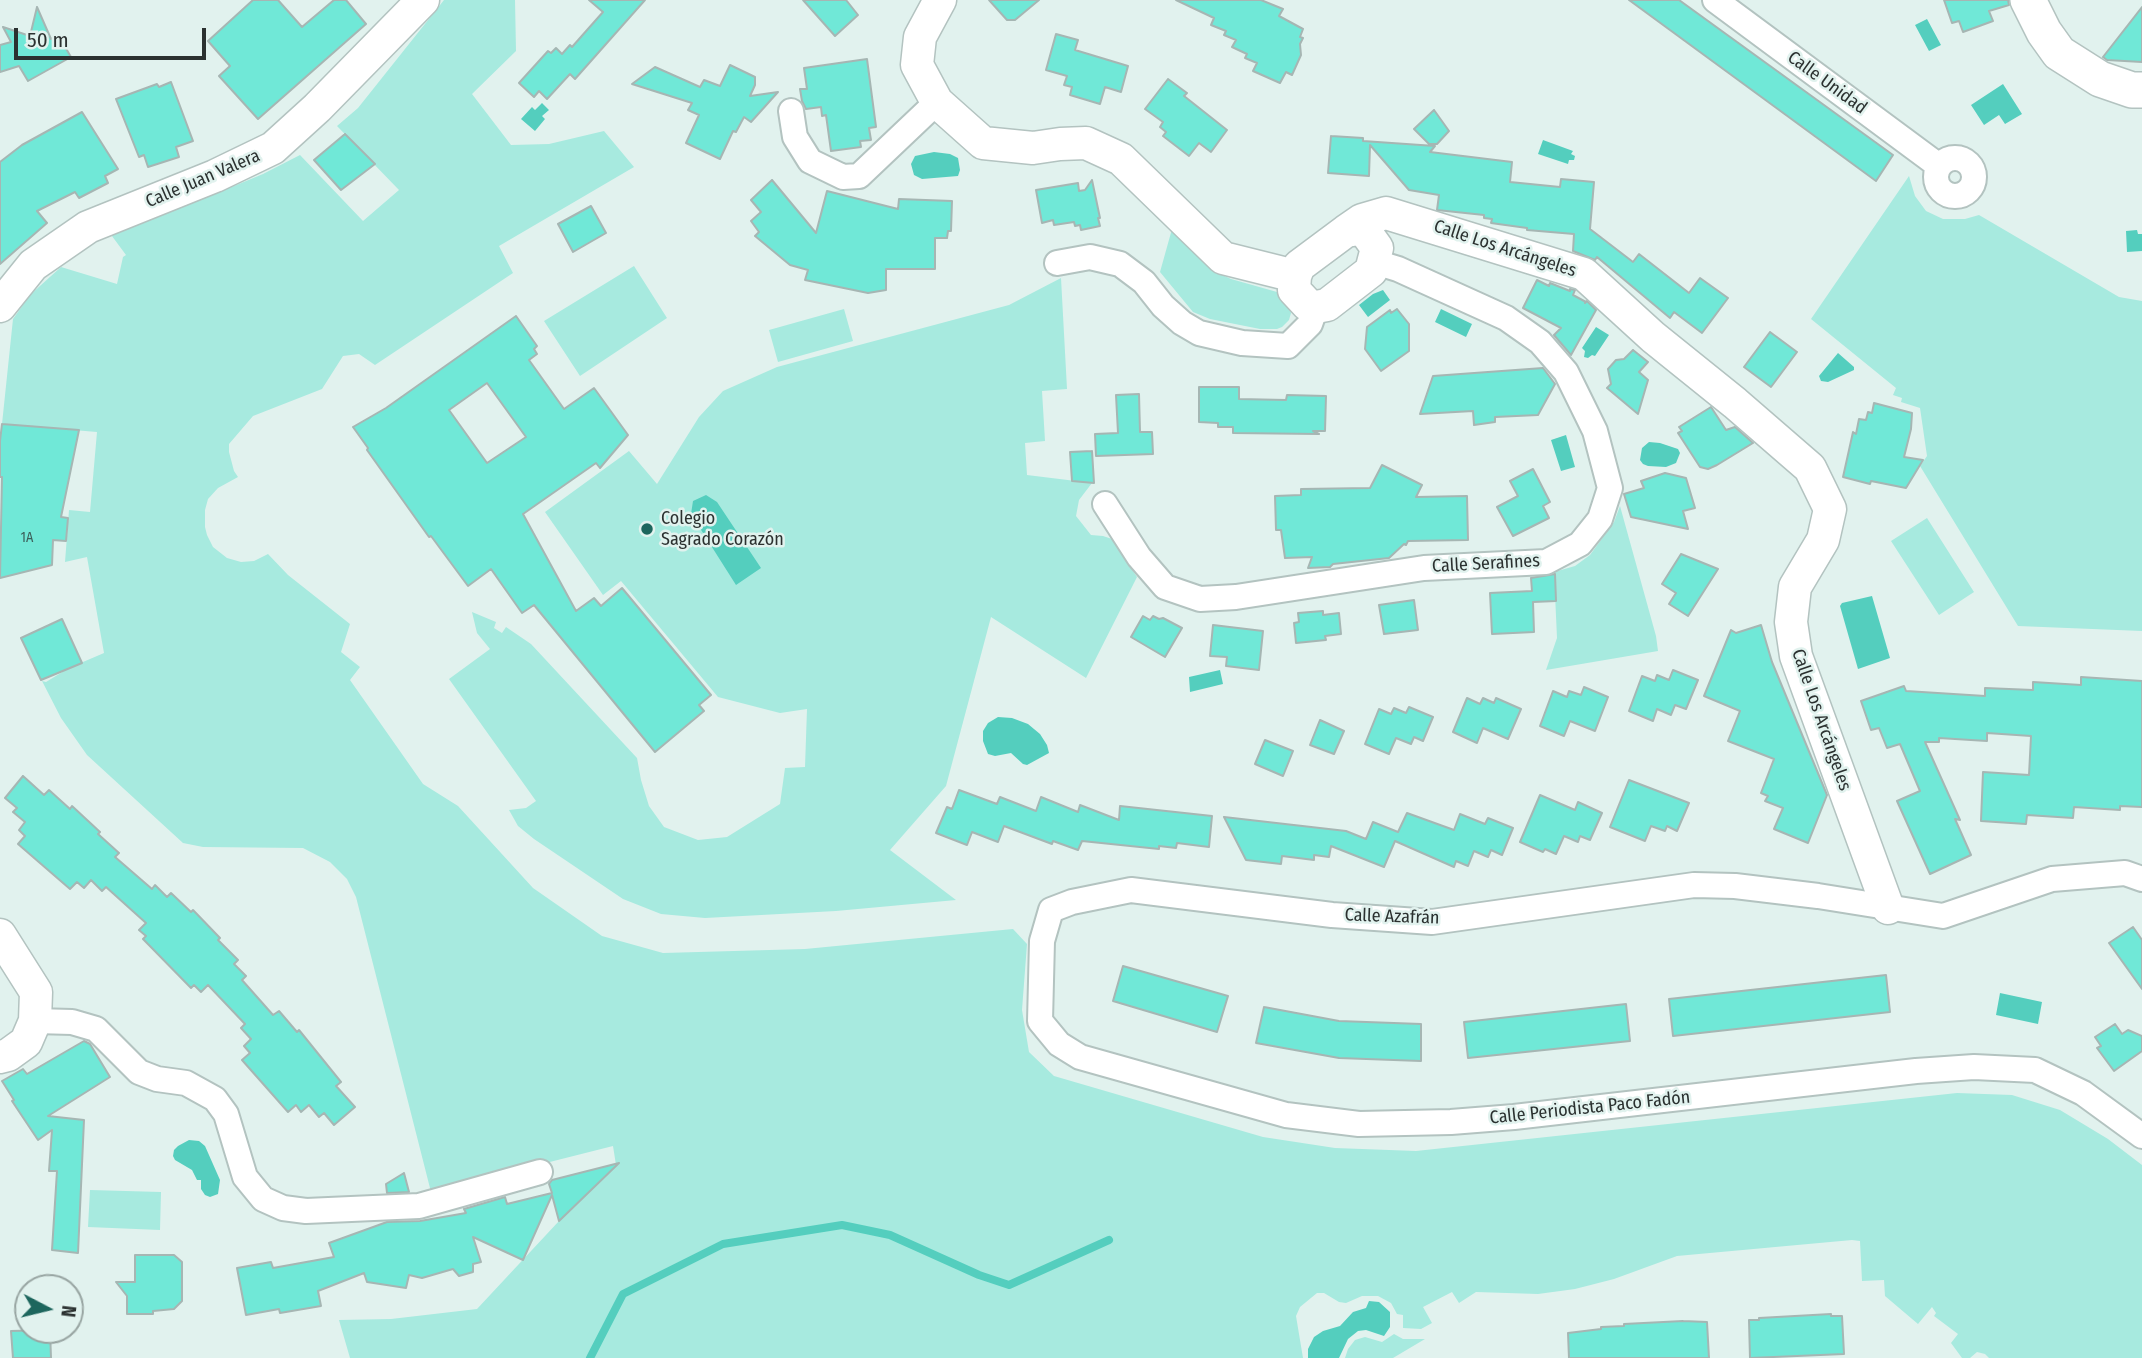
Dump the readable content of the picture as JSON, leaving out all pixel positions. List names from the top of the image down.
{
  "streets": {
    "street": [
      "Calle Unidad",
      "Calle Juan Valera",
      "Calle Los Arcángeles",
      "Calle Serafines",
      "Calle Azafrán",
      "Calle Periodista Paco Fadón"
    ]
  },
  "crossings": [
    ["Calle Los Arcángeles", "Calle Azafrán"],
    ["Calle Azafrán", "Calle Periodista Paco Fadón"]
  ],
  "places": ["Colegio Sagrado Corazón"],
  "house_numbers": ["1A"],
  "scale_bar": "50 m",
  "north": "right"
}
